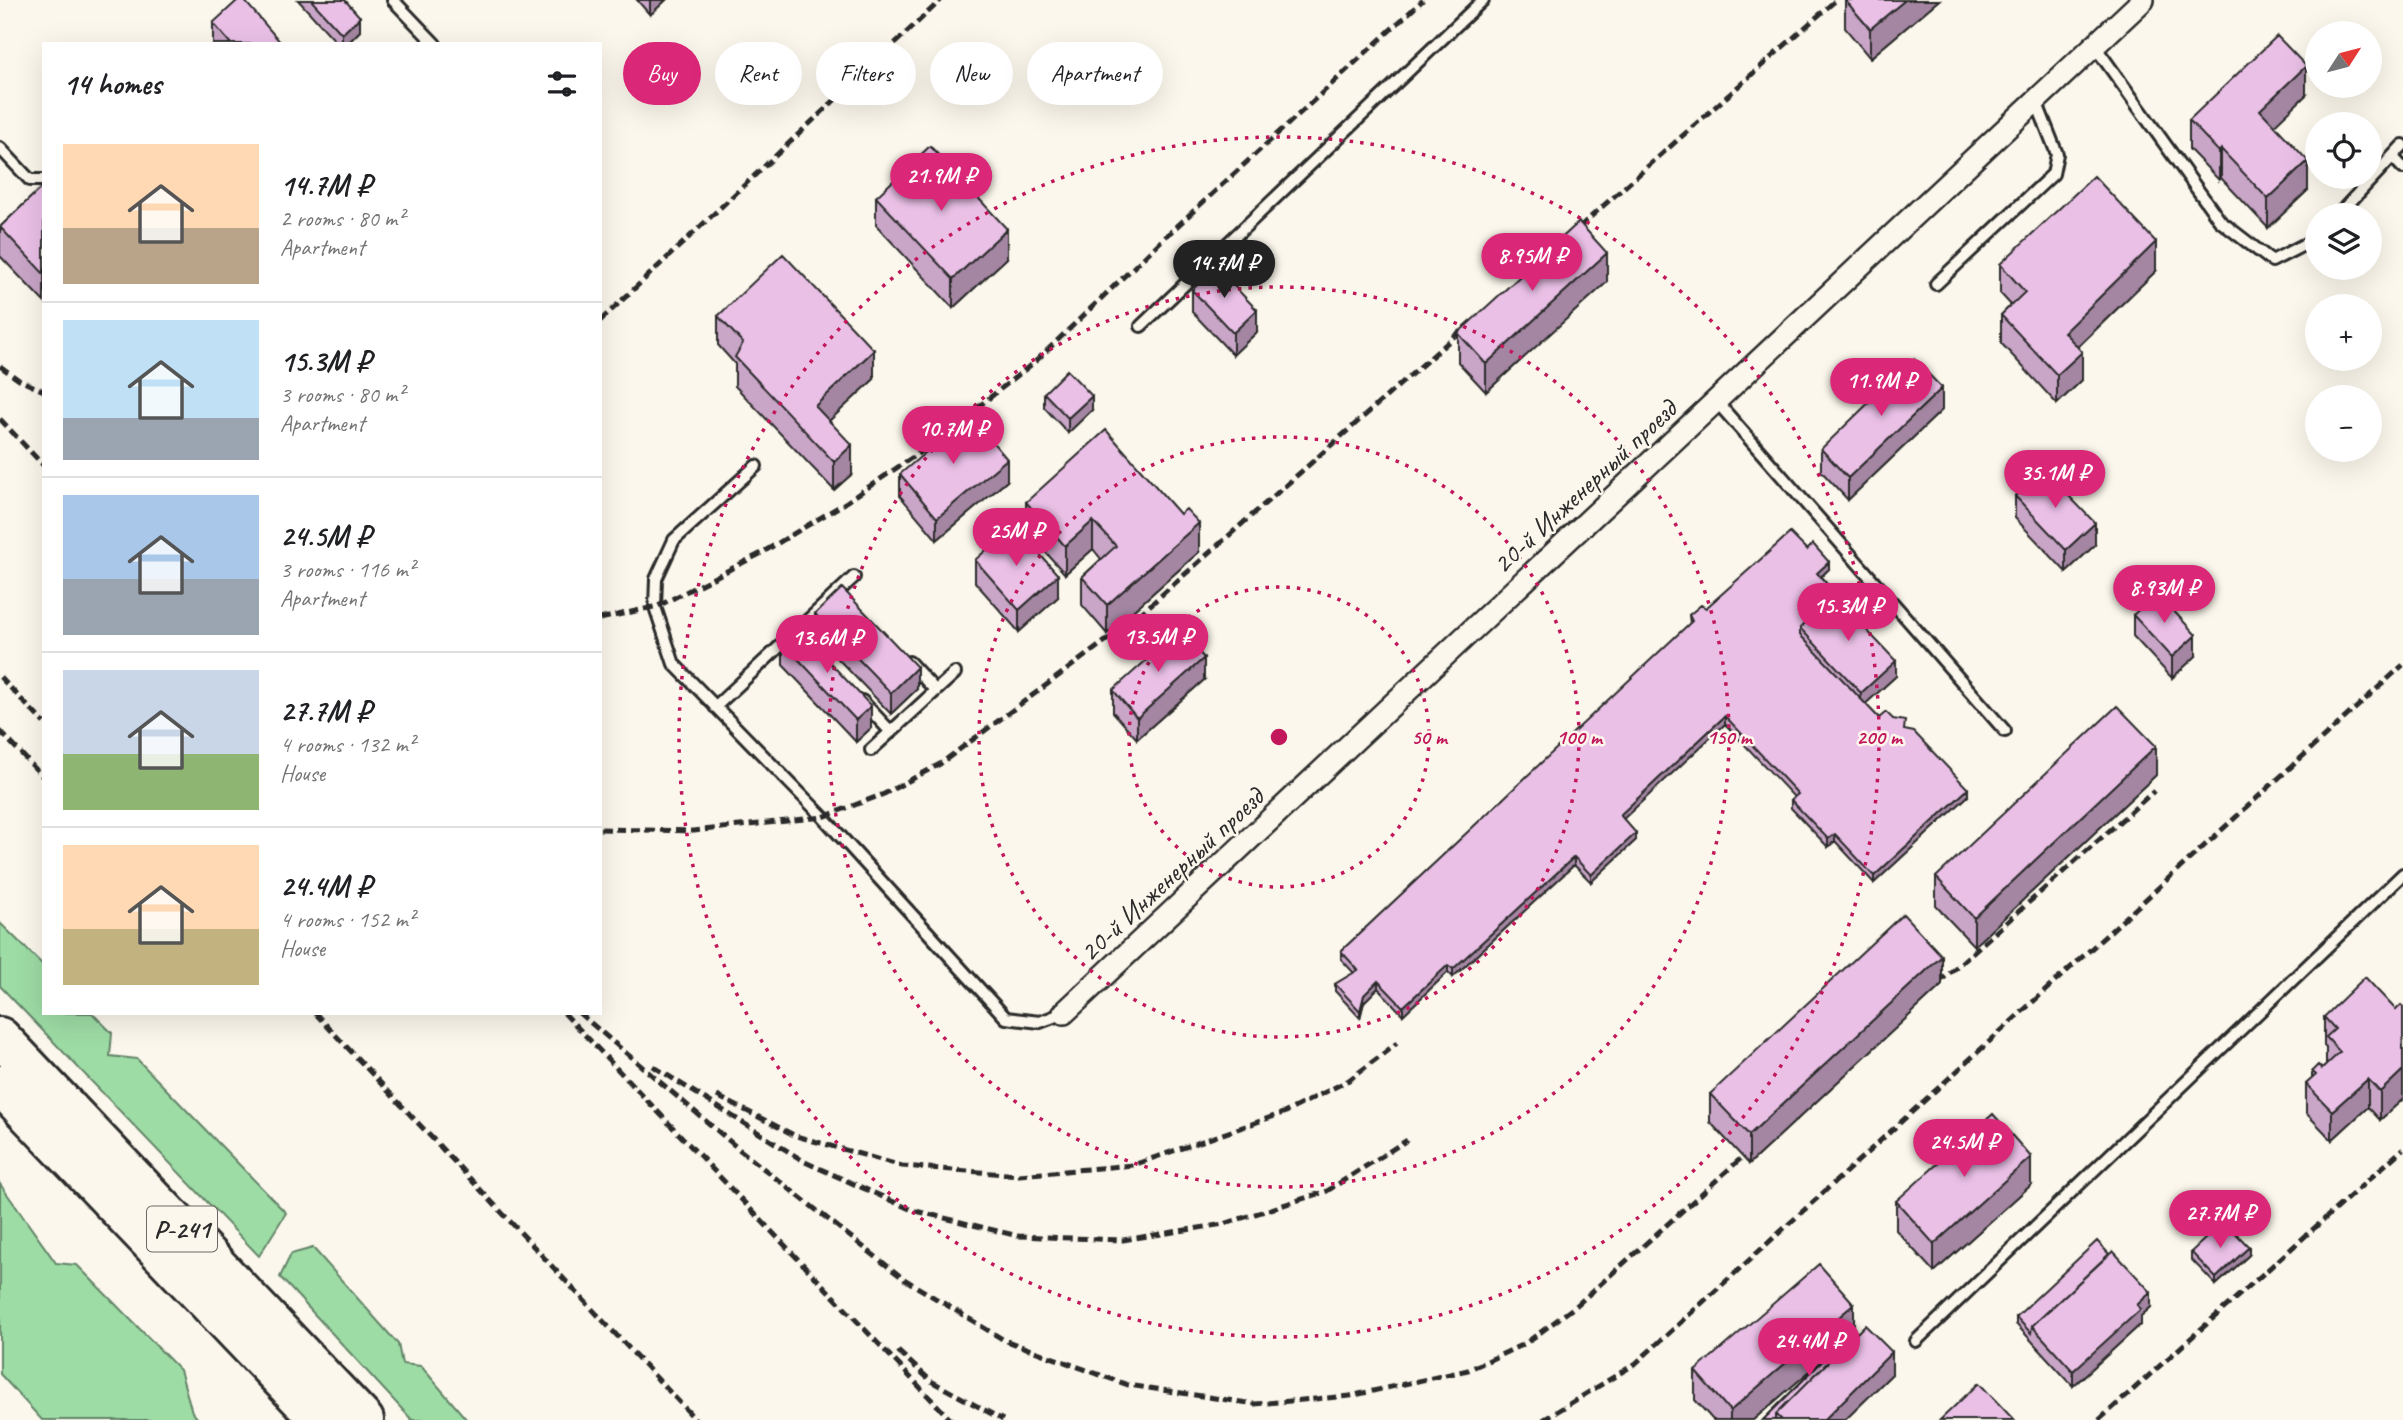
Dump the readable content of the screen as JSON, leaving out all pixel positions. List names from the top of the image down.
{
  "streets": {
    "highway": ["Р-241"],
    "street": ["20-й Инженерный проезд"]
  },
  "north": "top right",
  "page": {
    "map_buttons": ["+", "−"],
    "chip": [
      "Buy",
      "Rent",
      "Filters",
      "New",
      "Apartment"
    ],
    "heading": "14 homes",
    "list": [
      {
        "name": "14.7M ₽",
        "note": "2 rooms · 80 m² · Apartment"
      },
      {
        "name": "15.3M ₽",
        "note": "3 rooms · 80 m² · Apartment"
      },
      {
        "name": "24.5M ₽",
        "note": "3 rooms · 116 m² · Apartment"
      },
      {
        "name": "27.7M ₽",
        "note": "4 rooms · 132 m² · House"
      },
      {
        "name": "24.4M ₽",
        "note": "4 rooms · 152 m² · House"
      }
    ],
    "price": [
      "21.9M ₽",
      "8.95M ₽",
      "14.7M ₽",
      "11.9M ₽",
      "10.7M ₽",
      "35.1M ₽",
      "25M ₽",
      "8.93M ₽",
      "15.3M ₽",
      "13.5M ₽",
      "13.6M ₽",
      "24.5M ₽",
      "27.7M ₽",
      "24.4M ₽"
    ]
  },
  "rings": [
    "50 m",
    "100 m",
    "150 m",
    "200 m"
  ]
}
